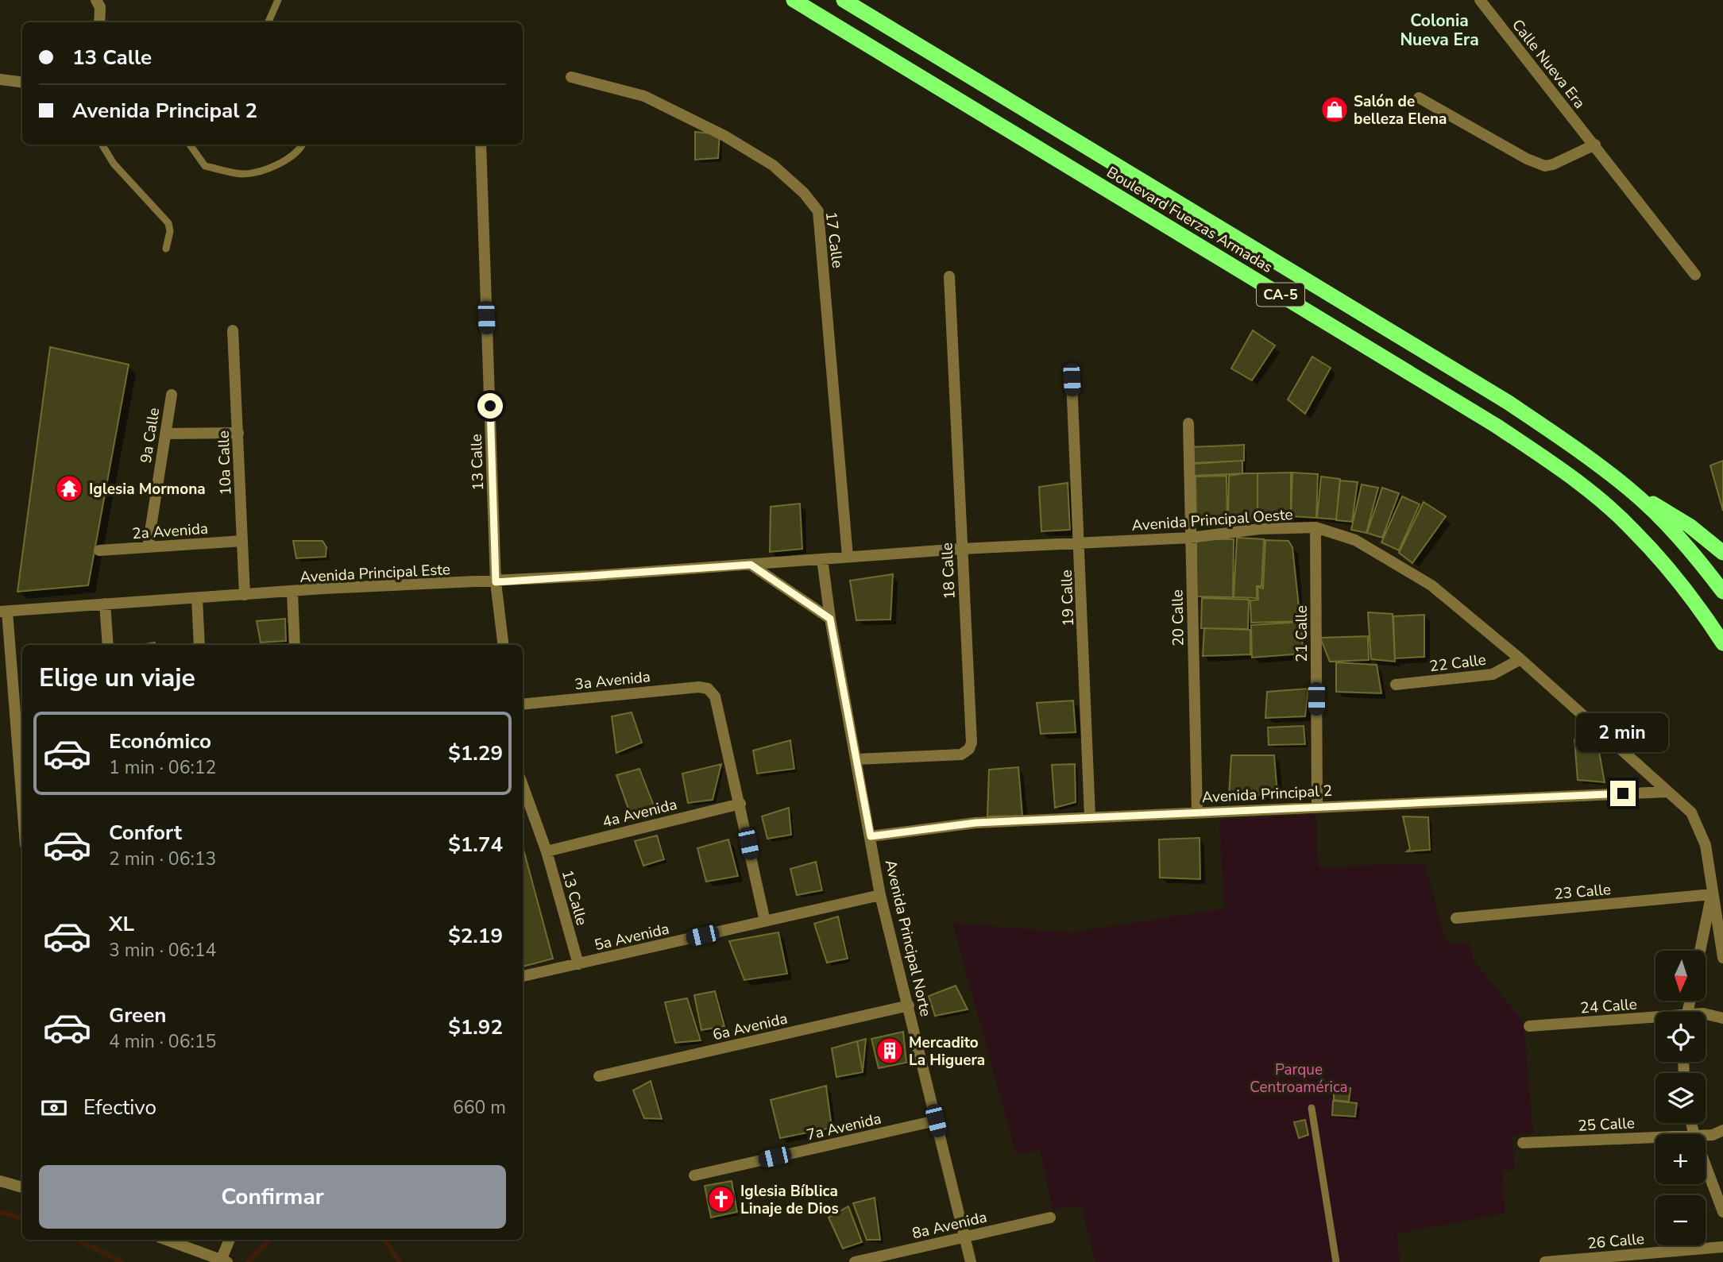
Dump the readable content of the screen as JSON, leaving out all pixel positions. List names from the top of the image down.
{
  "streets": {
    "highway": ["Boulevard Fuerzas Armadas", "CA-5"],
    "street": [
      "Calle Nueva Era",
      "17 Calle",
      "9a Calle",
      "13 Calle",
      "10a Calle",
      "Avenida Principal Oeste",
      "2a Avenida",
      "18 Calle",
      "Avenida Principal Este",
      "19 Calle",
      "20 Calle",
      "21 Calle",
      "22 Calle",
      "3a Avenida",
      "Avenida Principal 2",
      "4a Avenida",
      "23 Calle",
      "5a Avenida",
      "Avenida Principal Norte",
      "24 Calle",
      "6a Avenida",
      "25 Calle",
      "7a Avenida",
      "8a Avenida",
      "26 Calle"
    ]
  },
  "crossings": [
    ["17 Calle", "Avenida Principal Oeste"],
    ["9a Calle", "2a Avenida"],
    ["13 Calle", "Avenida Principal Este"],
    ["13 Calle", "4a Avenida"],
    ["13 Calle", "5a Avenida"],
    ["10a Calle", "2a Avenida"],
    ["10a Calle", "Avenida Principal Este"],
    ["Avenida Principal Oeste", "18 Calle"],
    ["Avenida Principal Oeste", "Avenida Principal Este"],
    ["Avenida Principal Oeste", "19 Calle"],
    ["Avenida Principal Oeste", "20 Calle"],
    ["Avenida Principal Oeste", "21 Calle"],
    ["Avenida Principal Oeste", "22 Calle"],
    ["Avenida Principal Oeste", "Avenida Principal 2"],
    ["Avenida Principal Oeste", "23 Calle"],
    ["Avenida Principal Oeste", "Avenida Principal Norte"],
    ["18 Calle", "Avenida Principal Norte"],
    ["19 Calle", "Avenida Principal 2"],
    ["20 Calle", "Avenida Principal 2"],
    ["21 Calle", "Avenida Principal 2"],
    ["3a Avenida", "4a Avenida"],
    ["Avenida Principal 2", "Avenida Principal Norte"],
    ["5a Avenida", "Avenida Principal Norte"],
    ["Avenida Principal Norte", "6a Avenida"],
    ["Avenida Principal Norte", "7a Avenida"],
    ["Avenida Principal Norte", "8a Avenida"]
  ],
  "districts": ["Colonia Nueva Era"],
  "parks": ["Parque Centroamérica"],
  "places": {
    "shop": ["Salón de belleza Elena"],
    "temple": ["Iglesia Mormona"],
    "building": ["Mercadito La Higuera"],
    "church": ["Iglesia Bíblica Linaje de Dios"]
  },
  "north": "bottom",
  "page": {
    "banner": ["13 Calle", "Avenida Principal 2"],
    "heading": "Elige un viaje",
    "list": [
      {
        "name": "Económico",
        "note": "1 min · 06:12",
        "value": "$1.29"
      },
      {
        "name": "Confort",
        "note": "2 min · 06:13",
        "value": "$1.74"
      },
      {
        "name": "XL",
        "note": "3 min · 06:14",
        "value": "$2.19"
      },
      {
        "name": "Green",
        "note": "4 min · 06:15",
        "value": "$1.92"
      }
    ],
    "bubble": "2 min",
    "map_buttons": ["+", "−"],
    "pay": ["Efectivo", "660 m"],
    "buttons": "Confirmar"
  }
}
